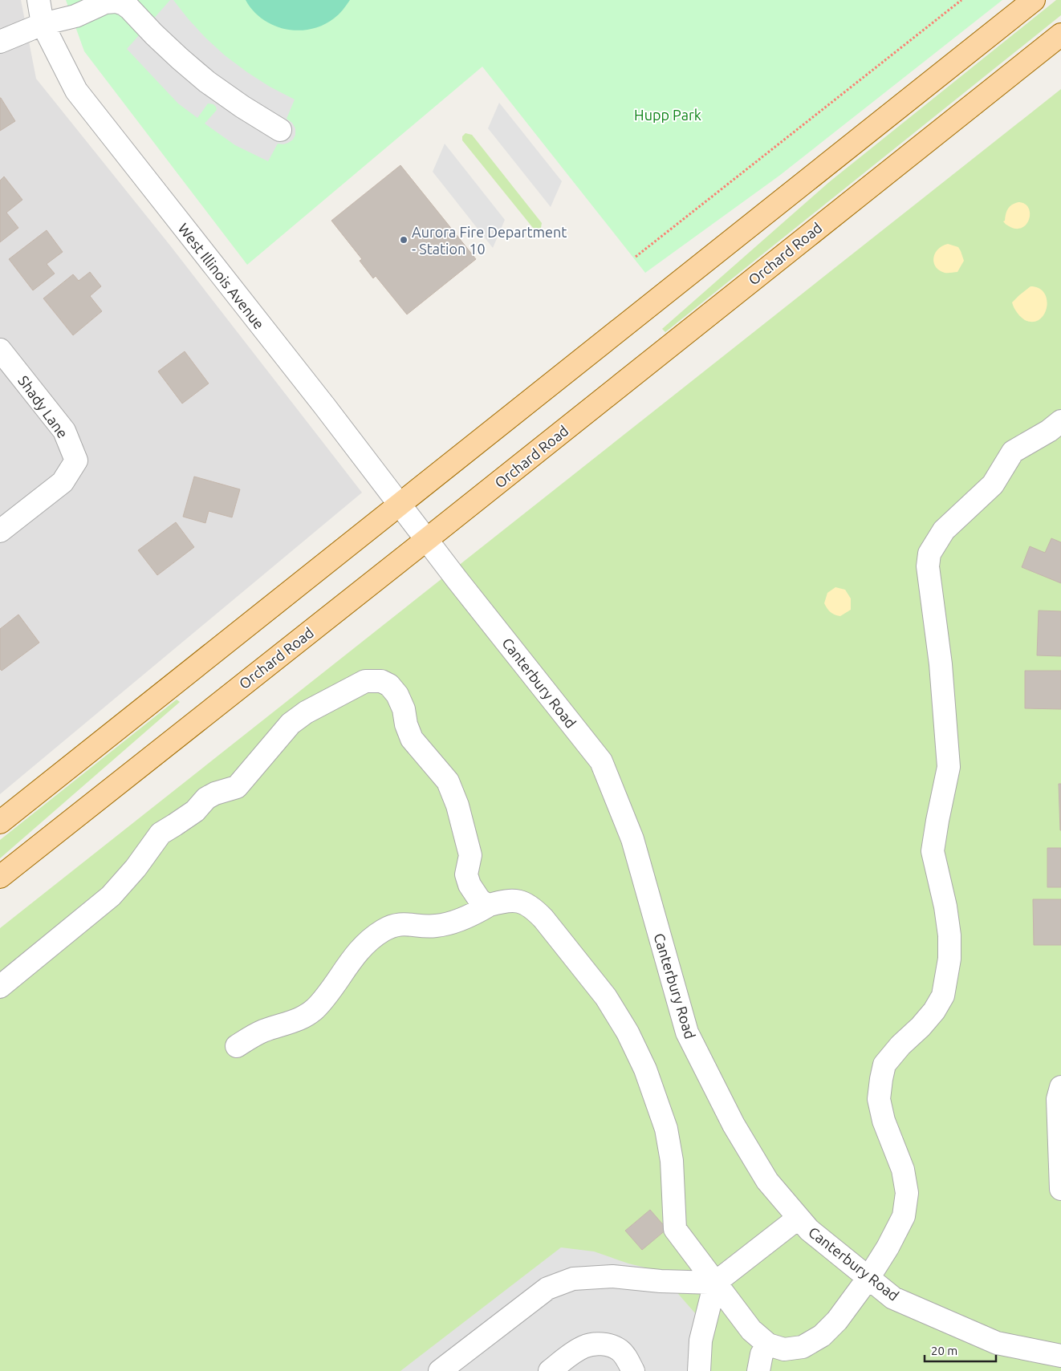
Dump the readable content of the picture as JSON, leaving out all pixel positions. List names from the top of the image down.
{
  "streets": {
    "main road": ["Orchard Road"],
    "street": ["West Illinois Avenue", "Shady Lane", "Canterbury Road"]
  },
  "crossings": [
    ["Orchard Road", "West Illinois Avenue"],
    ["Orchard Road", "Canterbury Road"],
    ["West Illinois Avenue", "Canterbury Road"]
  ],
  "parks": ["Hupp Park"],
  "places": ["Aurora Fire Department - Station 10"],
  "scale_bar": "20 m"
}
